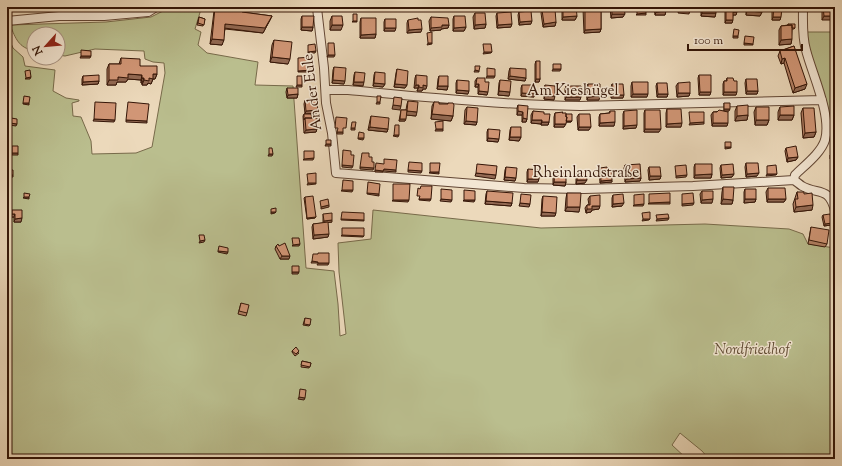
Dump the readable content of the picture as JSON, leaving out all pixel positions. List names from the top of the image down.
{
  "streets": {
    "street": ["Am Kieshügel", "An der Eule", "Rheinlandstraße"]
  },
  "crossings": [
    ["Am Kieshügel", "An der Eule"],
    ["An der Eule", "Rheinlandstraße"]
  ],
  "parks": ["Nordfriedhof"],
  "scale_bar": "100 m",
  "north": "bottom left"
}
